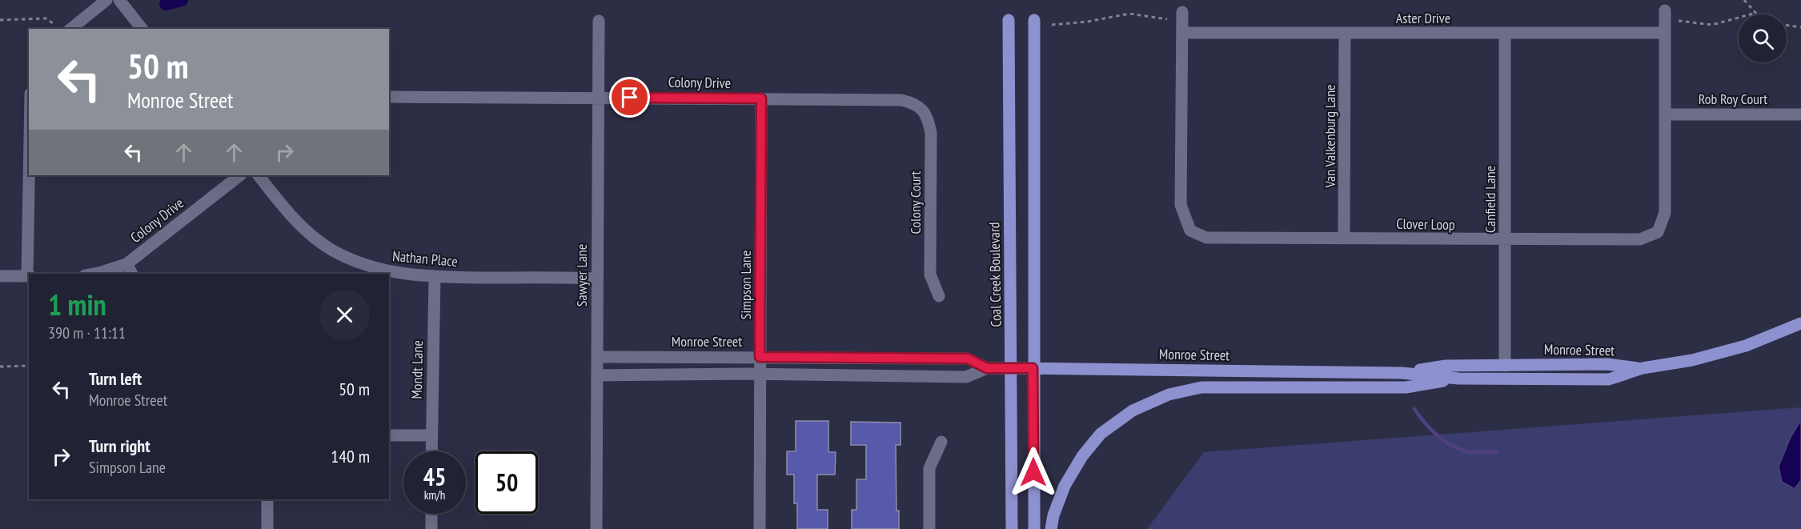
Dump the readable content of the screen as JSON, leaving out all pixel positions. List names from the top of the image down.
{
  "streets": {
    "main road": ["Coal Creek Boulevard", "Monroe Street"],
    "street": [
      "Aster Drive",
      "Colony Drive",
      "Rob Roy Court",
      "Van Valkenburg Lane",
      "Canfield Lane",
      "Colony Court",
      "Clover Loop",
      "Nathan Place",
      "Sawyer Lane",
      "Simpson Lane",
      "Mondt Lane"
    ]
  },
  "crossings": [
    ["Aster Drive", "Van Valkenburg Lane"],
    ["Aster Drive", "Canfield Lane"],
    ["Aster Drive", "Clover Loop"],
    ["Colony Drive", "Colony Court"],
    ["Colony Drive", "Sawyer Lane"],
    ["Colony Drive", "Simpson Lane"],
    ["Rob Roy Court", "Clover Loop"],
    ["Van Valkenburg Lane", "Clover Loop"],
    ["Canfield Lane", "Clover Loop"],
    ["Canfield Lane", "Monroe Street"],
    ["Nathan Place", "Sawyer Lane"],
    ["Nathan Place", "Mondt Lane"],
    ["Coal Creek Boulevard", "Monroe Street"],
    ["Sawyer Lane", "Monroe Street"],
    ["Simpson Lane", "Monroe Street"]
  ],
  "page": {
    "turn": ["50 m", "Monroe Street"],
    "heading": ["1 min", "390 m · 11:11"],
    "list": [
      {
        "name": "Turn left",
        "note": "Monroe Street",
        "value": "50 m"
      },
      {
        "name": "Turn right",
        "note": "Simpson Lane",
        "value": "140 m"
      }
    ],
    "speed": "45 km/h",
    "limit": "50"
  }
}
